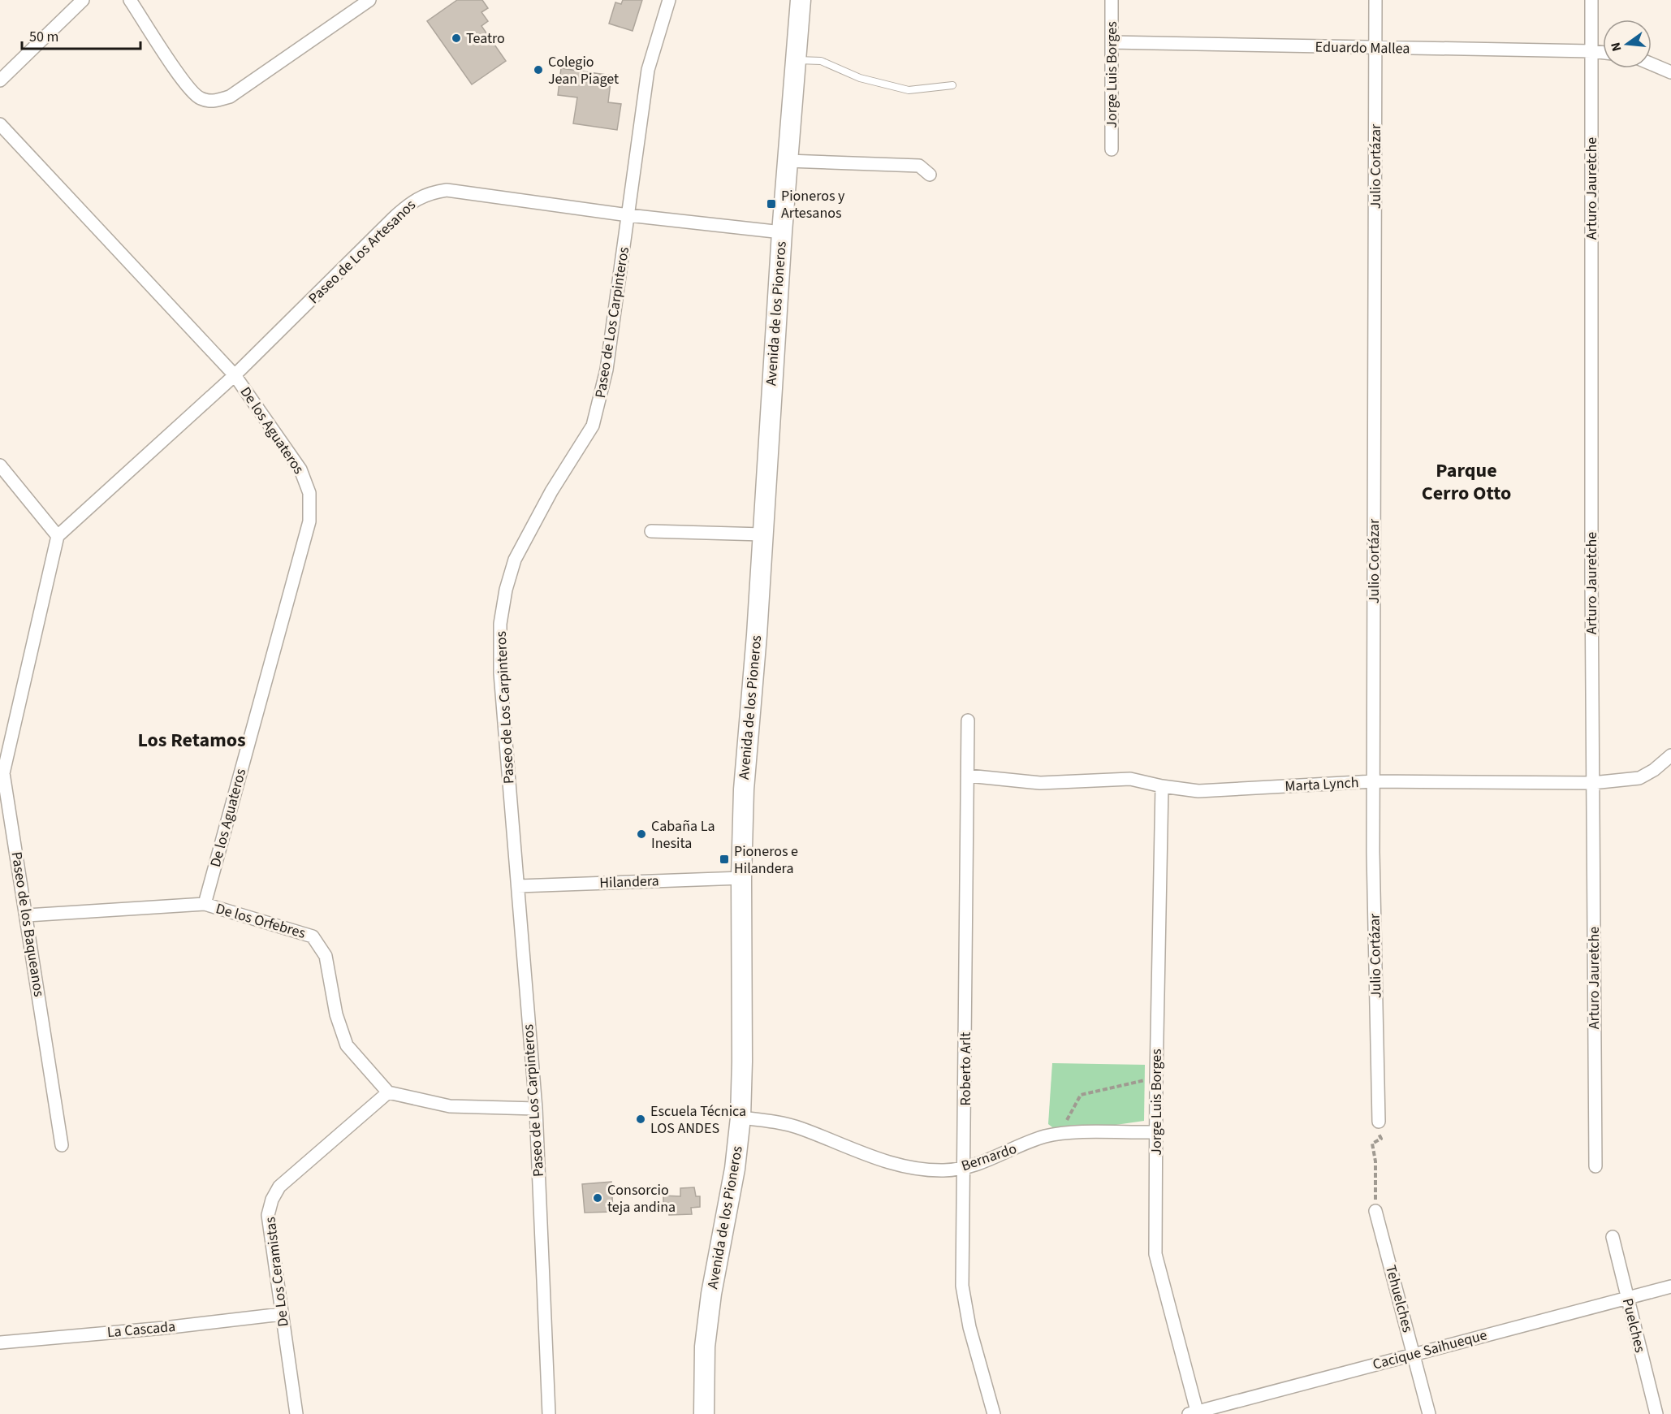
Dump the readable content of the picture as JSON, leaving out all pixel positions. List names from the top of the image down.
{
  "streets": {
    "main road": ["Avenida de los Pioneros"],
    "street": [
      "Eduardo Mallea",
      "Jorge Luis Borges",
      "Julio Cortázar",
      "Arturo Jauretche",
      "Paseo de Los Artesanos",
      "Paseo de Los Carpinteros",
      "De los Aguateros",
      "Marta Lynch",
      "Hilandera",
      "De los Orfebres",
      "Paseo de los Baqueanos",
      "Roberto Arlt",
      "Bernardo",
      "De Los Ceramistas",
      "Tehuelches",
      "Puelches",
      "La Cascada",
      "Cacique Saihueque"
    ]
  },
  "crossings": [
    ["Eduardo Mallea", "Jorge Luis Borges"],
    ["Eduardo Mallea", "Julio Cortázar"],
    ["Eduardo Mallea", "Arturo Jauretche"],
    ["Jorge Luis Borges", "Marta Lynch"],
    ["Jorge Luis Borges", "Bernardo"],
    ["Jorge Luis Borges", "Cacique Saihueque"],
    ["Julio Cortázar", "Marta Lynch"],
    ["Arturo Jauretche", "Marta Lynch"],
    ["Paseo de Los Artesanos", "Avenida de los Pioneros"],
    ["Paseo de Los Artesanos", "Paseo de Los Carpinteros"],
    ["Paseo de Los Artesanos", "De los Aguateros"],
    ["Paseo de Los Artesanos", "Paseo de los Baqueanos"],
    ["Avenida de los Pioneros", "Hilandera"],
    ["Avenida de los Pioneros", "Bernardo"],
    ["Paseo de Los Carpinteros", "Hilandera"],
    ["De los Aguateros", "De los Orfebres"],
    ["Marta Lynch", "Roberto Arlt"],
    ["De los Orfebres", "Paseo de los Baqueanos"],
    ["De los Orfebres", "De Los Ceramistas"],
    ["Roberto Arlt", "Bernardo"],
    ["De Los Ceramistas", "La Cascada"],
    ["Tehuelches", "Cacique Saihueque"],
    ["Puelches", "Cacique Saihueque"]
  ],
  "districts": ["Parque Cerro Otto", "Los Retamos"],
  "places": {
    "other": [
      "Teatro",
      "Colegio Jean Piaget",
      "Cabaña La Inesita",
      "Escuela Técnica LOS ANDES",
      "Consorcio teja andina"
    ],
    "transit": ["Pioneros y Artesanos", "Pioneros e Hilandera"]
  },
  "scale_bar": "50 m",
  "north": "left"
}
